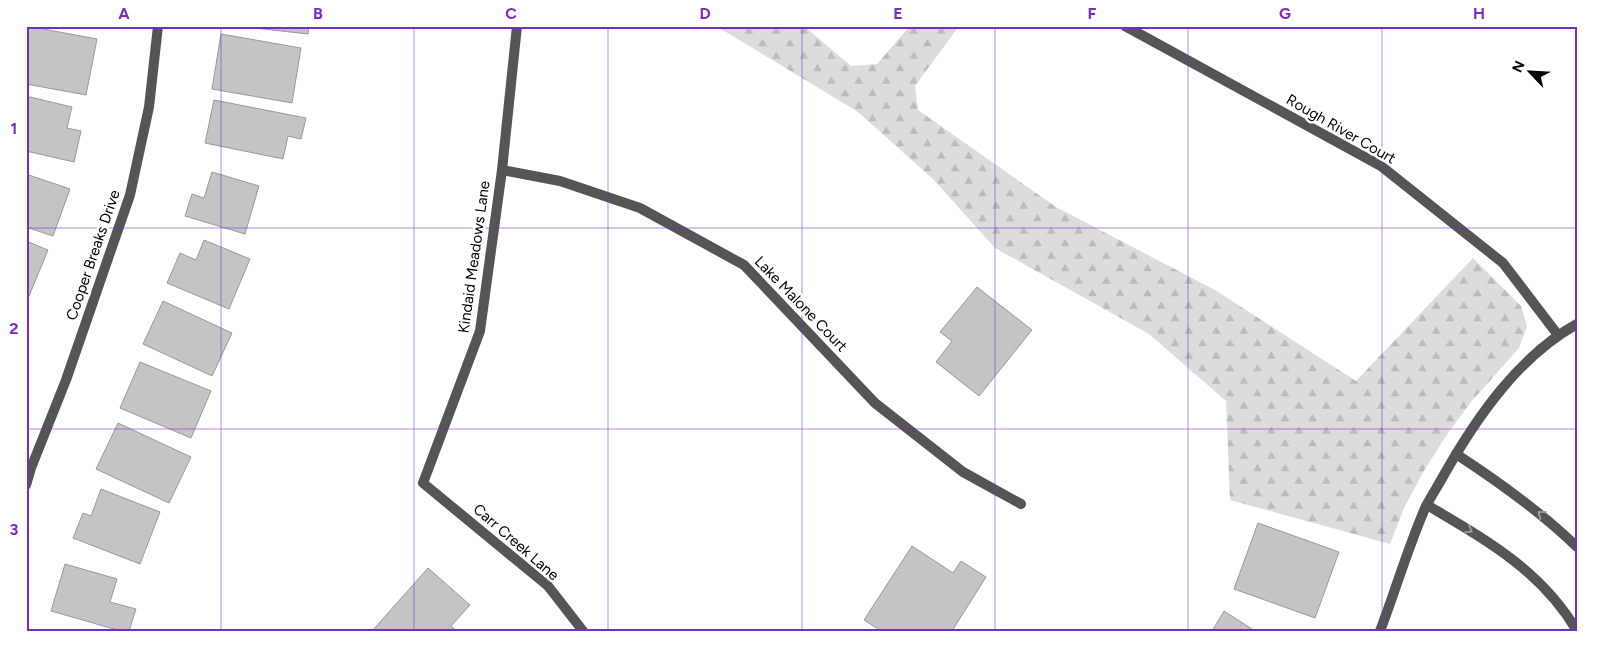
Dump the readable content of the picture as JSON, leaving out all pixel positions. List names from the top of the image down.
{
  "streets": {
    "street": [
      "Rough River Court",
      "Cooper Breaks Drive",
      "Kindaid Meadows Lane",
      "Lake Malone Court",
      "Carr Creek Lane"
    ]
  },
  "crossings": [
    ["Kindaid Meadows Lane", "Lake Malone Court"],
    ["Kindaid Meadows Lane", "Carr Creek Lane"]
  ],
  "north": "top left",
  "grid": {
    "columns": [
      "A",
      "B",
      "C",
      "D",
      "E",
      "F",
      "G",
      "H"
    ],
    "rows": ["1", "2", "3"]
  }
}
